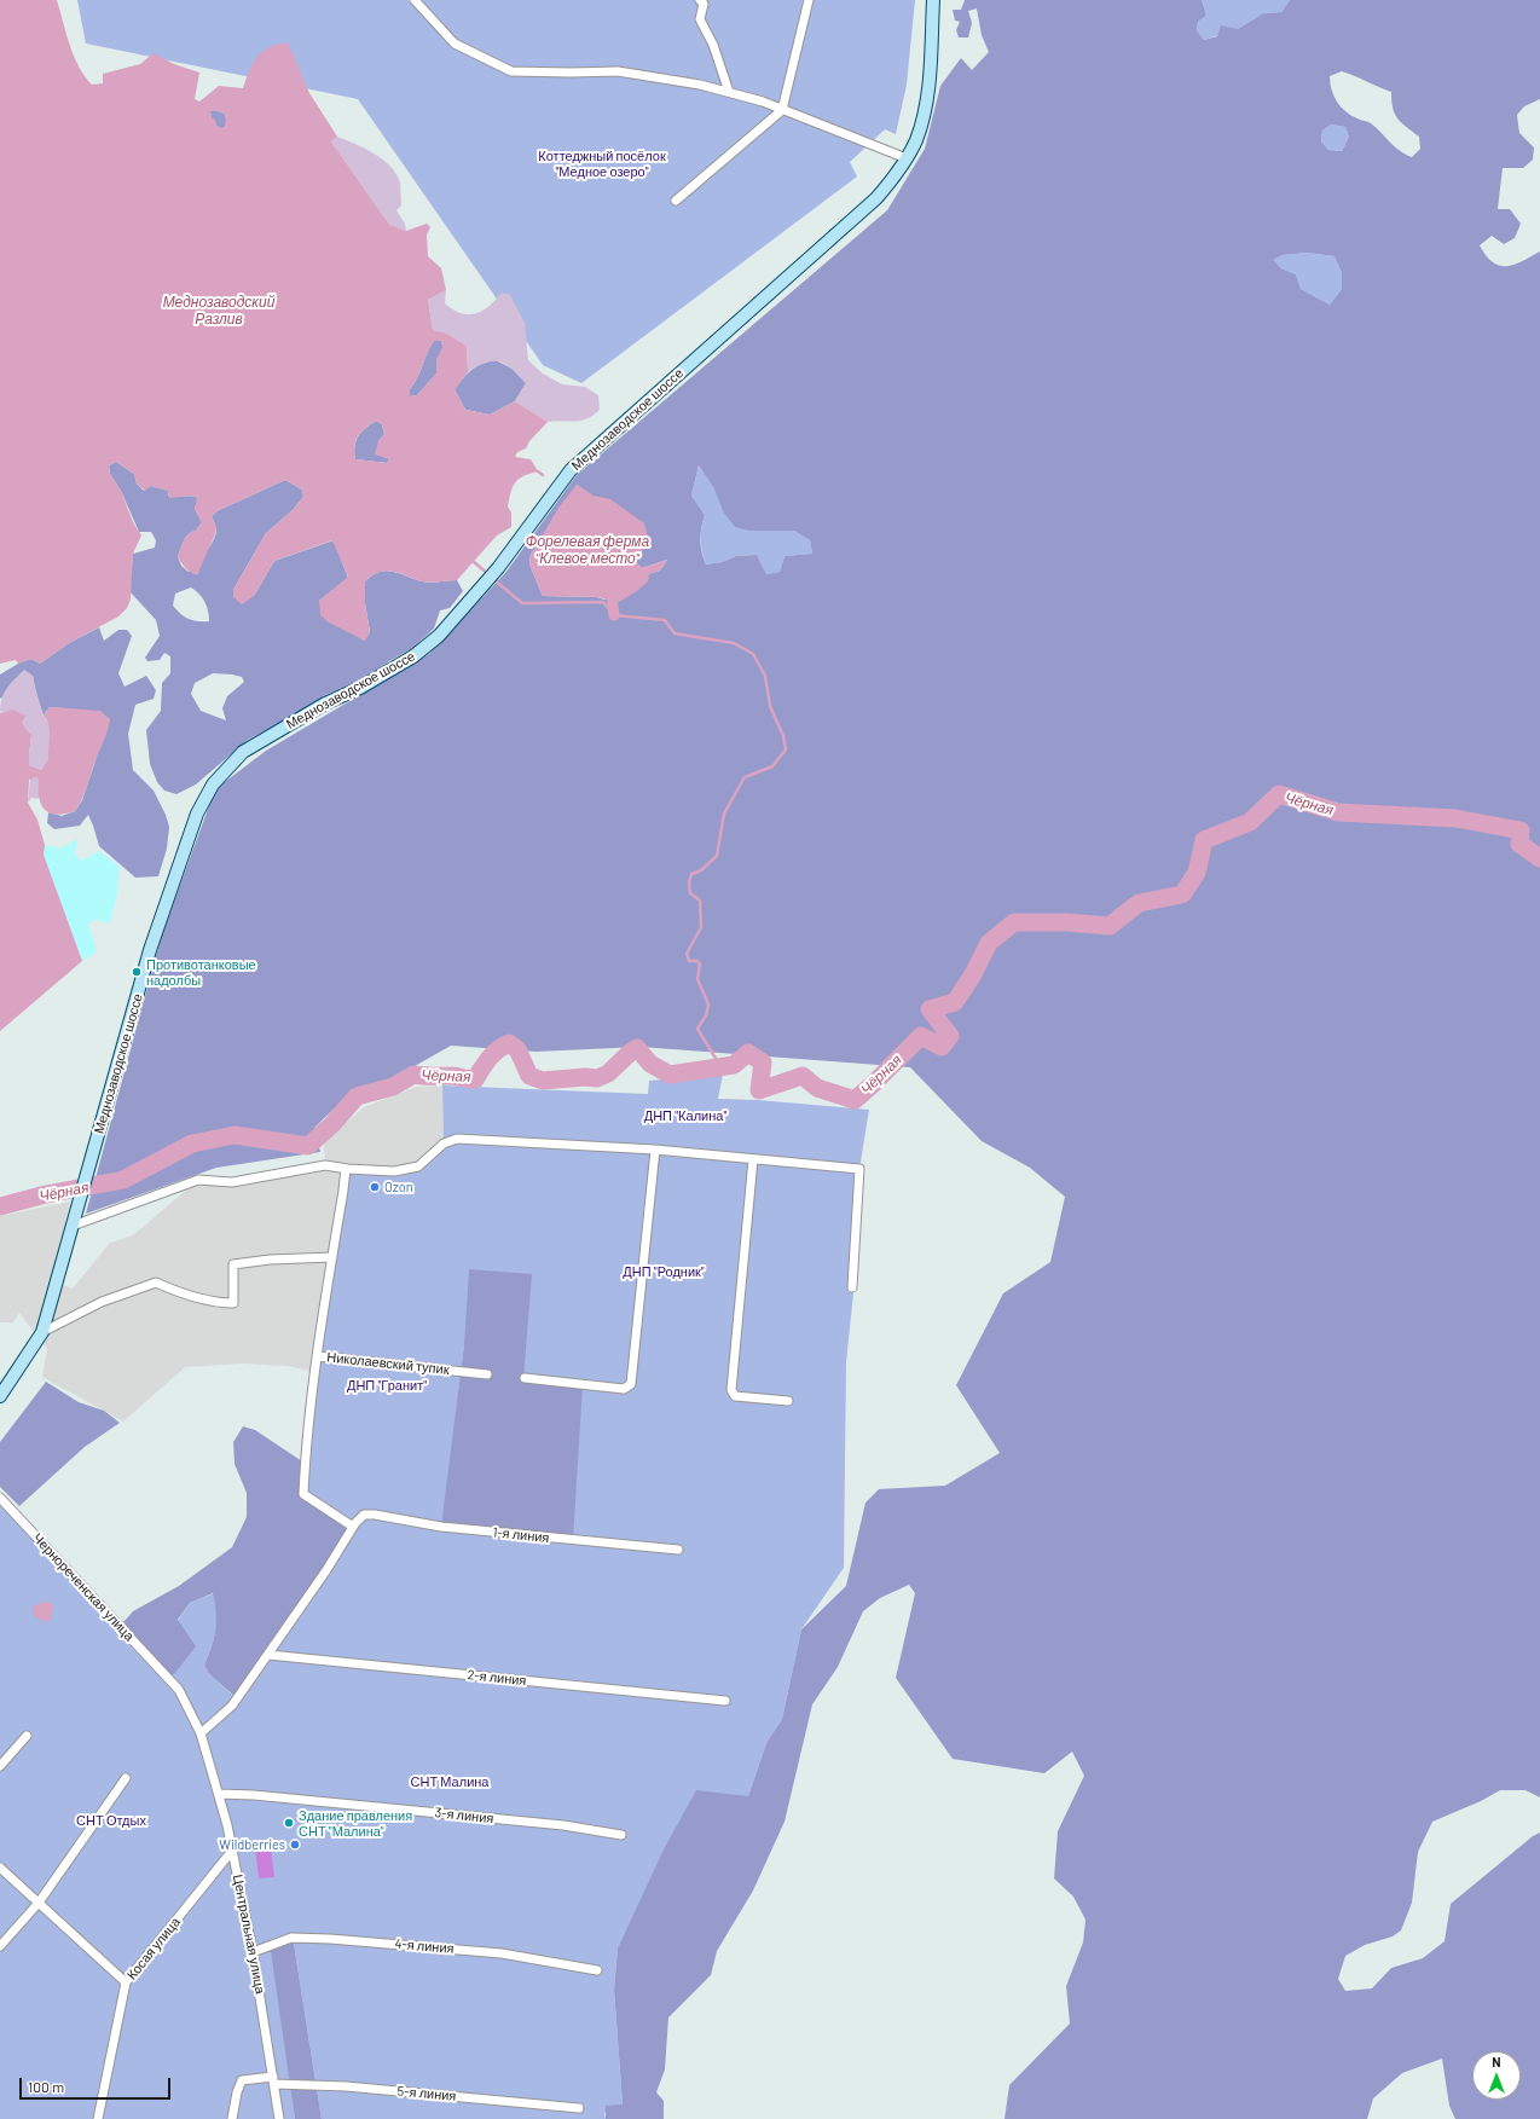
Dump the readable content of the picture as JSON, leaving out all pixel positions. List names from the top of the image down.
{
  "streets": {
    "main road": ["Меднозаводское шоссе"],
    "street": [
      "Николаевский тупик",
      "1-я линия",
      "Чернореченская улица",
      "2-я линия",
      "3-я линия",
      "Центральная улица",
      "4-я линия",
      "Косая улица",
      "5-я линия"
    ]
  },
  "crossings": [
    ["Чернореченская улица", "Центральная улица"],
    ["3-я линия", "Центральная улица"],
    ["Центральная улица", "4-я линия"],
    ["Центральная улица", "Косая улица"],
    ["Центральная улица", "5-я линия"]
  ],
  "water": ["Меднозаводский Разлив", "Форелевая ферма \"Клевое место\"", "Чёрная"],
  "parks": [
    "Коттеджный посёлок \"Медное озеро\"",
    "ДНП \"Калина\"",
    "ДНП \"Родник\"",
    "ДНП \"Гранит\"",
    "СНТ Малина",
    "СНТ Отдых"
  ],
  "places": [
    "Противотанковые надолбы",
    "Ozon",
    "Здание правления СНТ \"Малина\"",
    "Wildberries"
  ],
  "scale_bar": "100 m",
  "north": "top"
}
